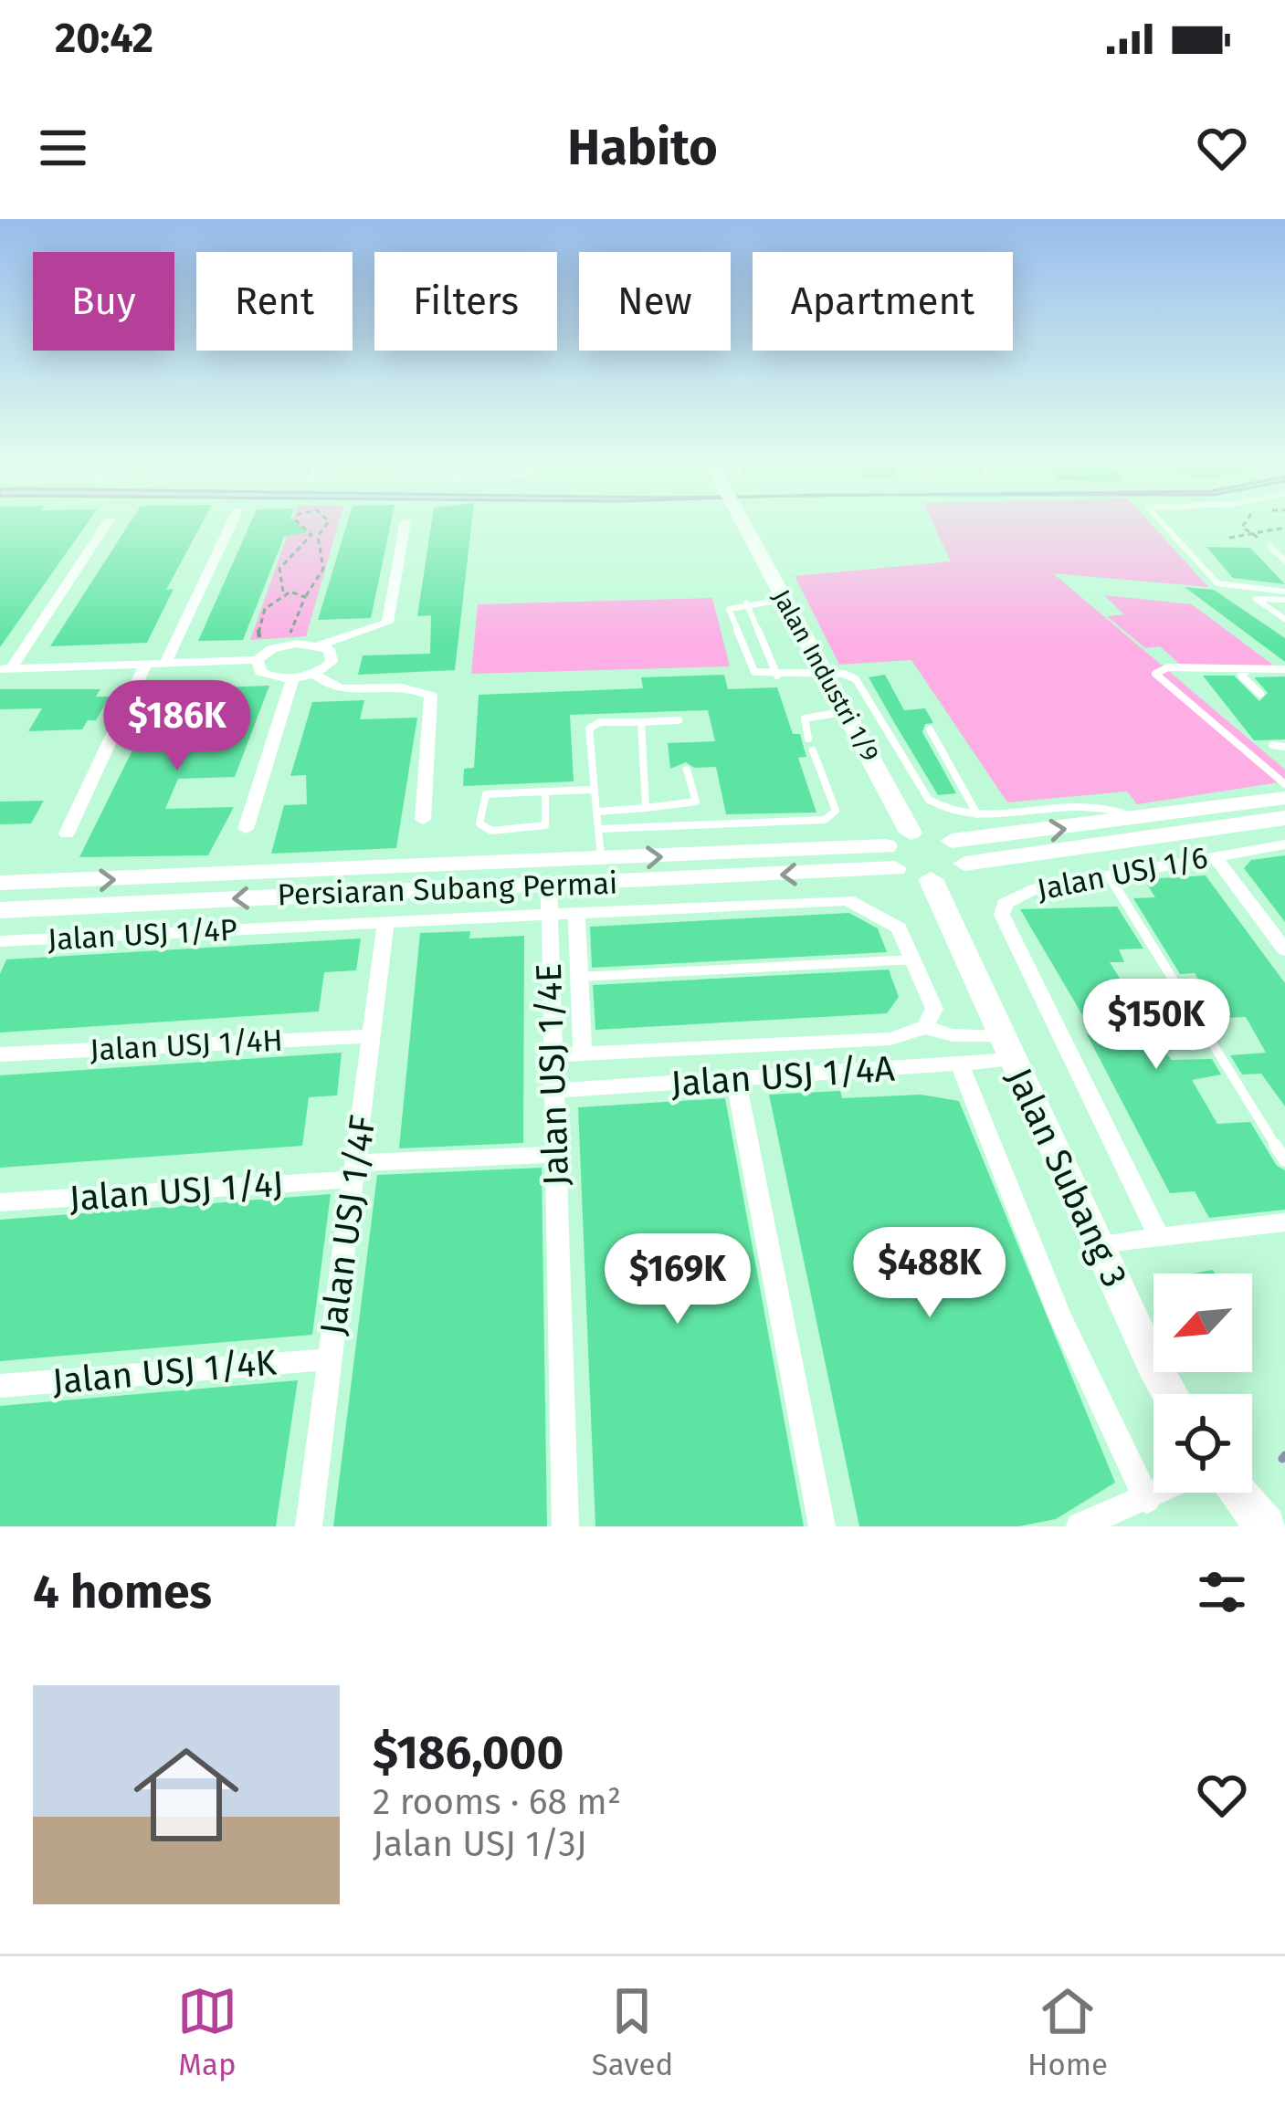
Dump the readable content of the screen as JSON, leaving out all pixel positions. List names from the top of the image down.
{
  "streets": {
    "main road": ["Jalan Industri 1/9", "Persiaran Subang Permai", "Jalan Subang 3"],
    "street": [
      "Jalan USJ 1/6",
      "Jalan USJ 1/4P",
      "Jalan USJ 1/4H",
      "Jalan USJ 1/4E",
      "Jalan USJ 1/4A",
      "Jalan USJ 1/4J",
      "Jalan USJ 1/4F",
      "Jalan USJ 1/4K"
    ]
  },
  "crossings": [
    ["Persiaran Subang Permai", "Jalan USJ 1/4E"],
    ["Jalan USJ 1/4P", "Jalan USJ 1/4E"],
    ["Jalan USJ 1/4P", "Jalan USJ 1/4F"],
    ["Jalan USJ 1/4H", "Jalan USJ 1/4F"],
    ["Jalan USJ 1/4E", "Jalan USJ 1/4A"],
    ["Jalan USJ 1/4E", "Jalan USJ 1/4J"],
    ["Jalan USJ 1/4A", "Jalan Subang 3"],
    ["Jalan USJ 1/4J", "Jalan USJ 1/4F"],
    ["Jalan USJ 1/4F", "Jalan USJ 1/4K"]
  ],
  "north": "bottom left",
  "page": {
    "status": "20:42",
    "header": "Habito",
    "chip": [
      "Buy",
      "Rent",
      "Filters",
      "New",
      "Apartment"
    ],
    "price": [
      "$186K",
      "$150K",
      "$488K",
      "$169K"
    ],
    "heading": "4 homes",
    "list": [
      {
        "name": "$186,000",
        "note": "2 rooms · 68 m² · Jalan USJ 1/3J"
      }
    ],
    "tabs": ["Map", "Saved", "Home"]
  }
}
